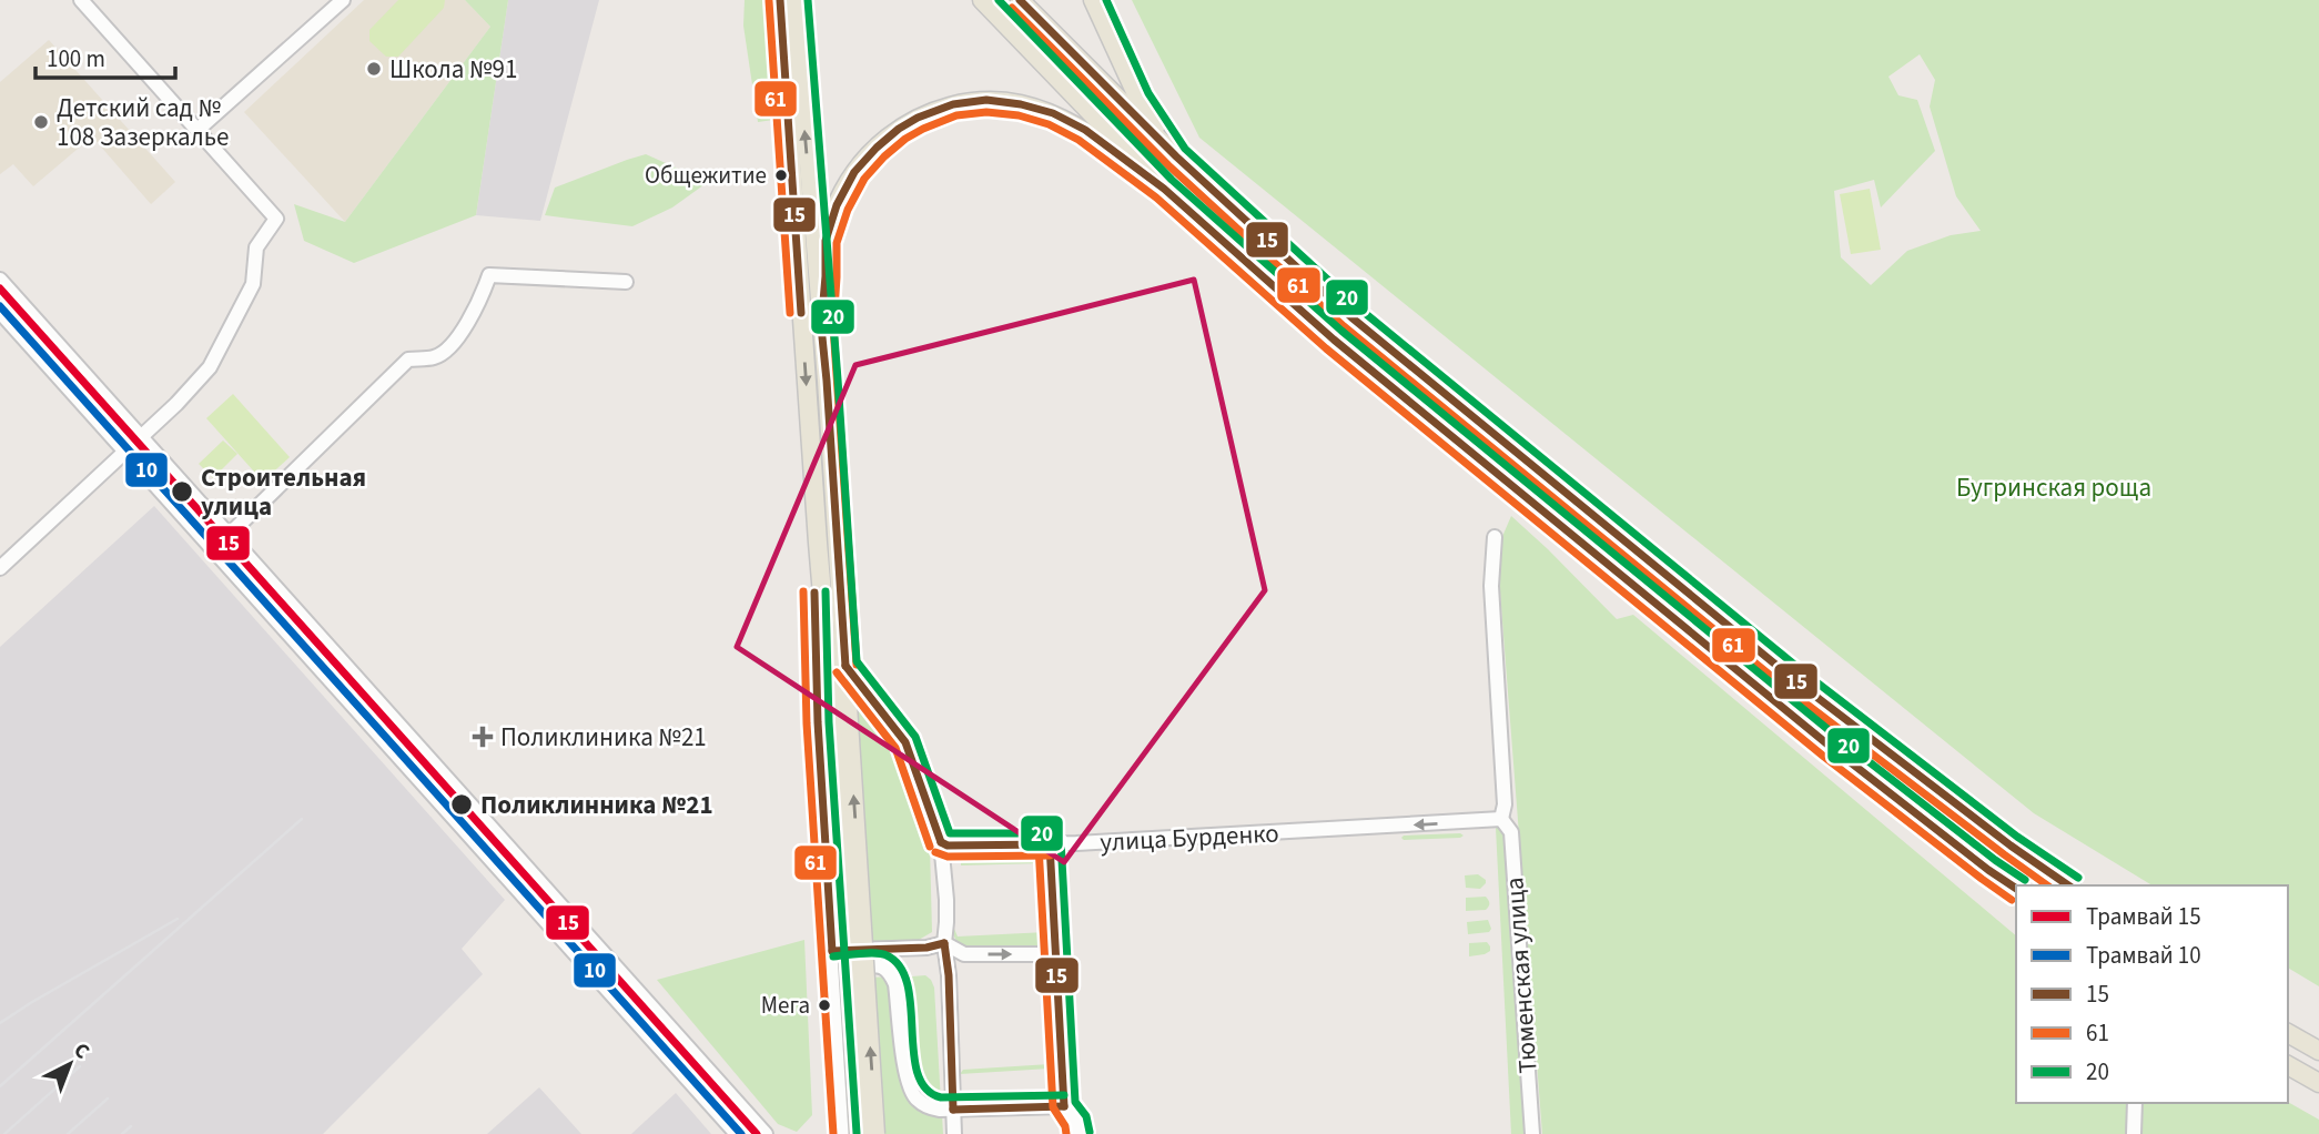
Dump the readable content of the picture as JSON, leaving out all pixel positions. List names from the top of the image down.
{
  "streets": {
    "street": ["улица Бурденко", "Тюменская улица"]
  },
  "crossings": [
    ["улица Бурденко", "Тюменская улица"]
  ],
  "one_way": ["улица Бурденко"],
  "parks": ["Бугринская роща"],
  "places": {
    "other": [
      "Школа №91",
      "Детский сад № 108 Зазеркалье",
      "Общежитие",
      "Строительная улица",
      "Поликлинника №21",
      "Мега"
    ],
    "health": ["Поликлиника №21"]
  },
  "lines": [
    "transit line 15",
    "transit line 20",
    "transit line 61",
    "tram line 15",
    "tram line 10"
  ],
  "legend": [
    "Трамвай 15",
    "Трамвай 10",
    "15",
    "61",
    "20"
  ],
  "scale_bar": "100 m",
  "north": "top right"
}
